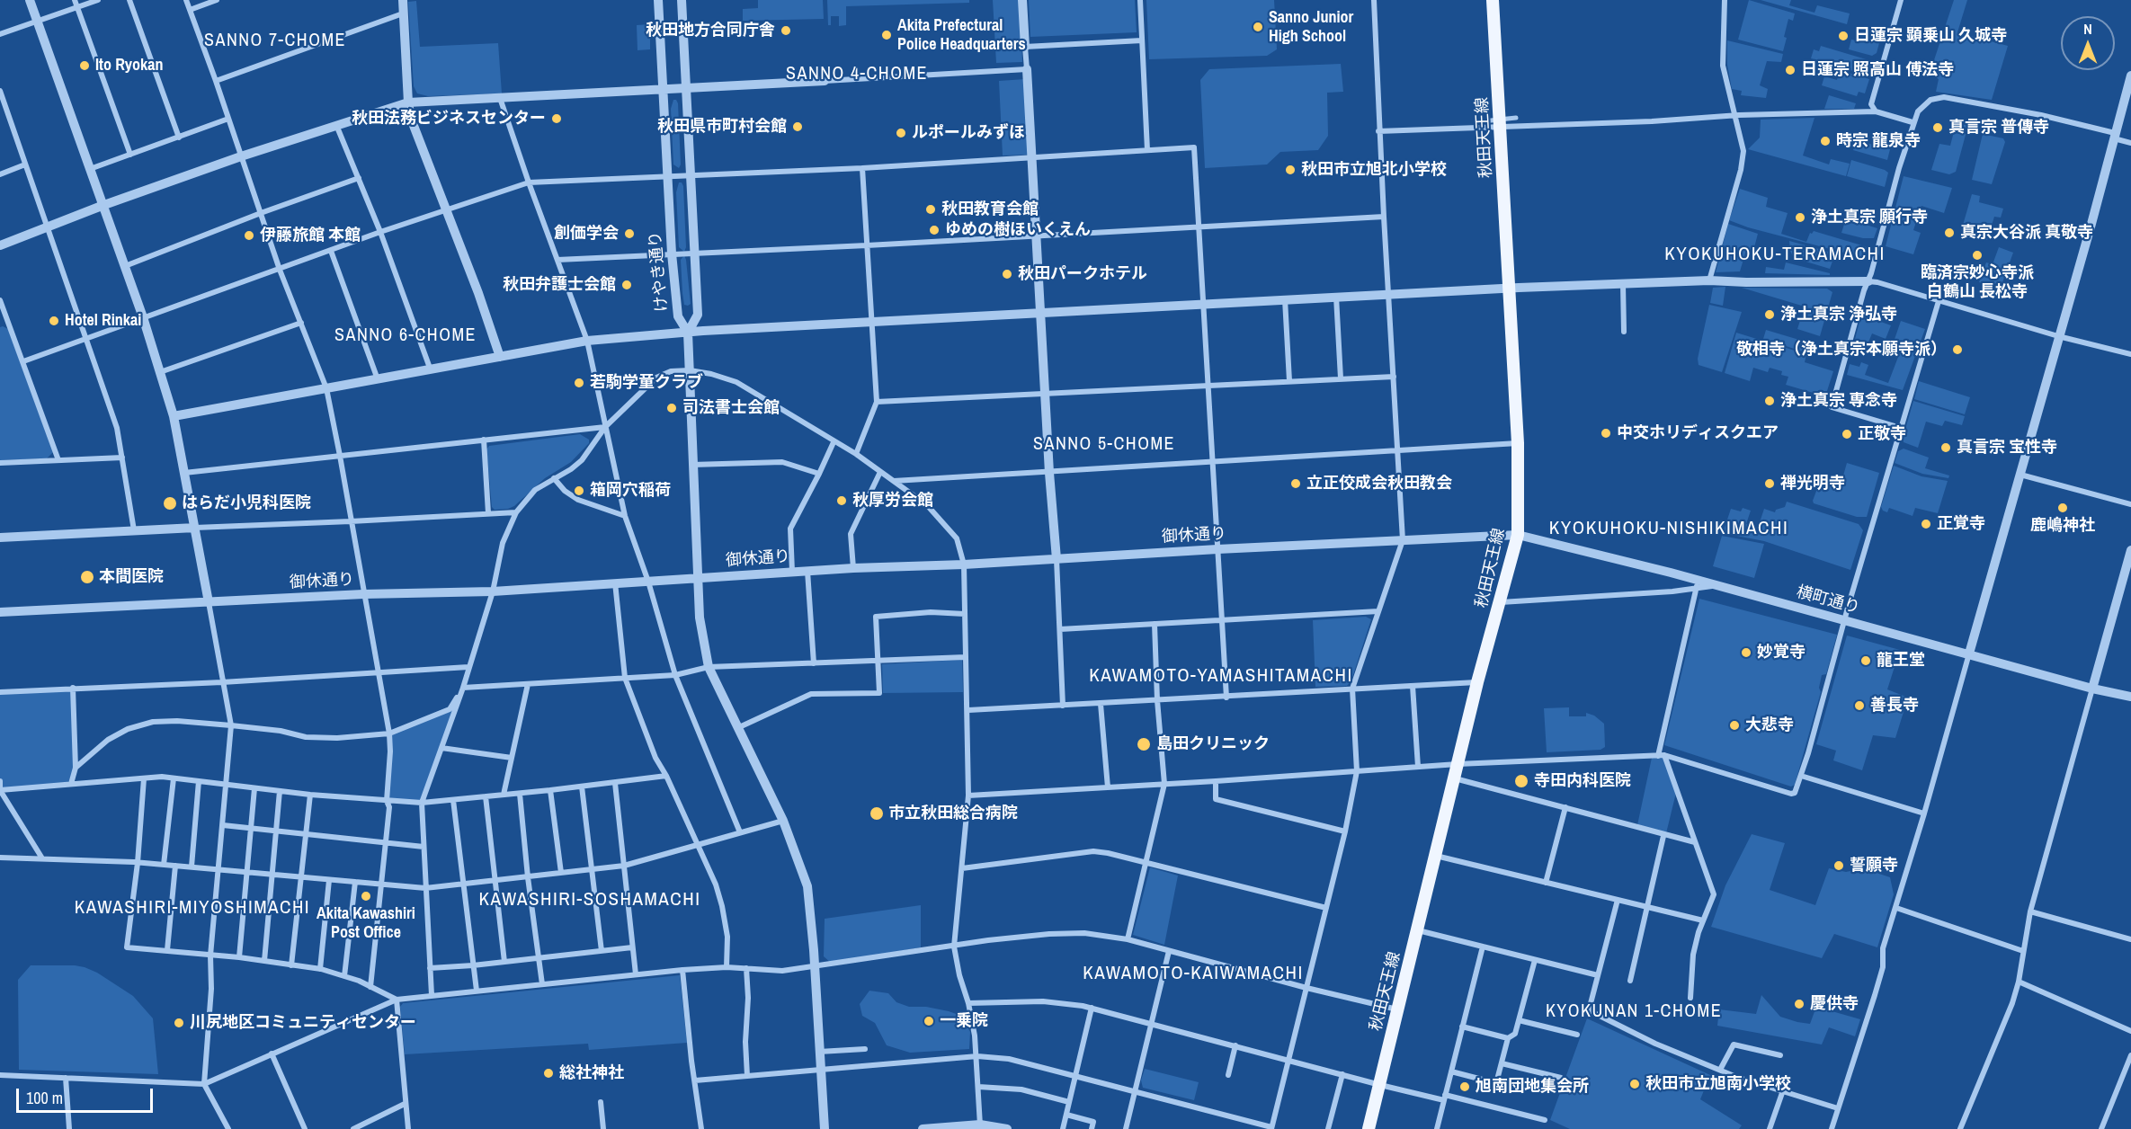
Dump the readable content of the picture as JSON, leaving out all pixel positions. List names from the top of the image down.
{
  "streets": {
    "main road": ["秋田天王線"],
    "street": ["けやき通り", "御休通り", "横町通り"]
  },
  "crossings": [
    ["秋田天王線", "御休通り"],
    ["秋田天王線", "横町通り"],
    ["御休通り", "横町通り"]
  ],
  "districts": [
    "SANNO 7-CHOME",
    "SANNO 4-CHOME",
    "KYOKUHOKU-TERAMACHI",
    "SANNO 6-CHOME",
    "SANNO 5-CHOME",
    "KYOKUHOKU-NISHIKIMACHI",
    "KAWAMOTO-YAMASHITAMACHI",
    "KAWASHIRI-SOSHAMACHI",
    "KAWASHIRI-MIYOSHIMACHI",
    "KAWAMOTO-KAIWAMACHI",
    "KYOKUNAN 1-CHOME"
  ],
  "places": [
    "Sanno Junior High School",
    "秋田地方合同庁舎",
    "Akita Prefectural Police Headquarters",
    "日蓮宗 顕乗山 久城寺",
    "Ito Ryokan",
    "日蓮宗 照高山 傅法寺",
    "秋田法務ビジネスセンター",
    "秋田県市町村会館",
    "真言宗 普傳寺",
    "ルポールみずほ",
    "時宗 龍泉寺",
    "秋田市立旭北小学校",
    "秋田教育会館",
    "浄土真宗 願行寺",
    "ゆめの樹ほいくえん",
    "真宗大谷派 真敬寺",
    "創価学会",
    "伊藤旅館 本館",
    "臨済宗妙心寺派 白鶴山 長松寺",
    "秋田パークホテル",
    "秋田弁護士会館",
    "浄土真宗 浄弘寺",
    "Hotel Rinkai",
    "敬相寺（浄土真宗本願寺派）",
    "若駒学童クラブ",
    "浄土真宗 専念寺",
    "司法書士会館",
    "中交ホリディスクエア",
    "正敬寺",
    "真言宗 宝性寺",
    "立正佼成会秋田教会",
    "禅光明寺",
    "箱岡穴稲荷",
    "秋厚労会館",
    "はらだ小児科医院",
    "鹿嶋神社",
    "正覚寺",
    "本間医院",
    "妙覚寺",
    "龍王堂",
    "善長寺",
    "大悲寺",
    "島田クリニック",
    "寺田内科医院",
    "市立秋田総合病院",
    "誓願寺",
    "Akita Kawashiri Post Office",
    "慶供寺",
    "一乗院",
    "川尻地区コミュニティセンター",
    "総社神社",
    "秋田市立旭南小学校",
    "旭南団地集会所"
  ],
  "scale_bar": "100 m",
  "north": "top"
}
